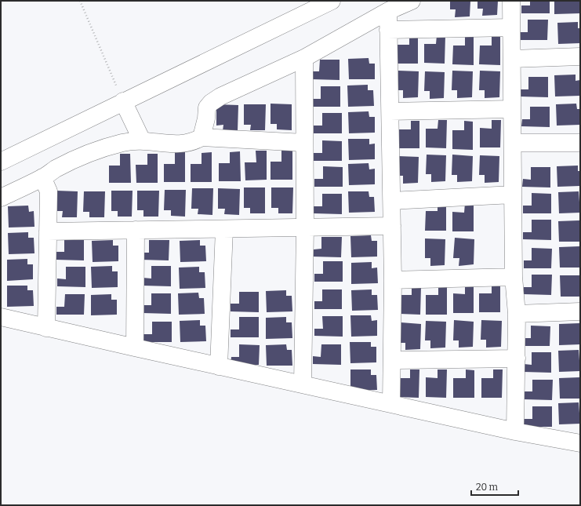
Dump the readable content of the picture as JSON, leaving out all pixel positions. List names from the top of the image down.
{
  "scale_bar": "20 m"
}
